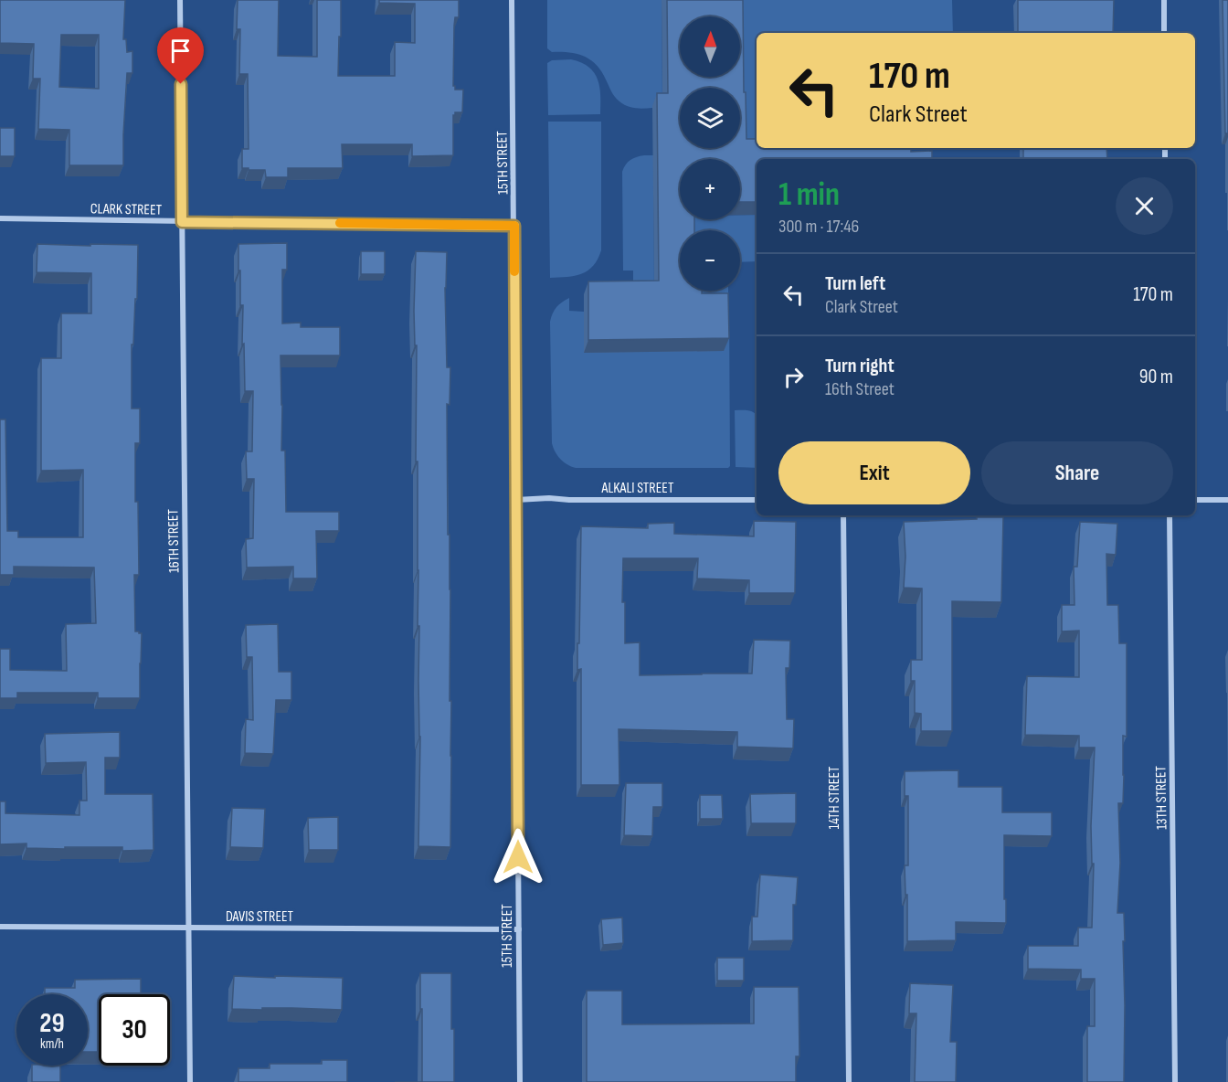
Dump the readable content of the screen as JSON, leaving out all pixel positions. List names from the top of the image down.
{
  "streets": {
    "street": [
      "15TH STREET",
      "CLARK STREET",
      "ALKALI STREET",
      "16TH STREET",
      "14TH STREET",
      "13TH STREET",
      "DAVIS STREET"
    ]
  },
  "crossings": [
    ["15TH STREET", "CLARK STREET"],
    ["15TH STREET", "ALKALI STREET"],
    ["15TH STREET", "DAVIS STREET"],
    ["CLARK STREET", "16TH STREET"],
    ["16TH STREET", "DAVIS STREET"]
  ],
  "north": "top",
  "page": {
    "map_buttons": ["+", "−"],
    "turn": ["170 m", "Clark Street"],
    "heading": ["1 min", "300 m · 17:46"],
    "list": [
      {
        "name": "Turn left",
        "note": "Clark Street",
        "value": "170 m"
      },
      {
        "name": "Turn right",
        "note": "16th Street",
        "value": "90 m"
      }
    ],
    "buttons": ["Exit", "Share"],
    "speed": "29 km/h",
    "limit": "30"
  }
}
